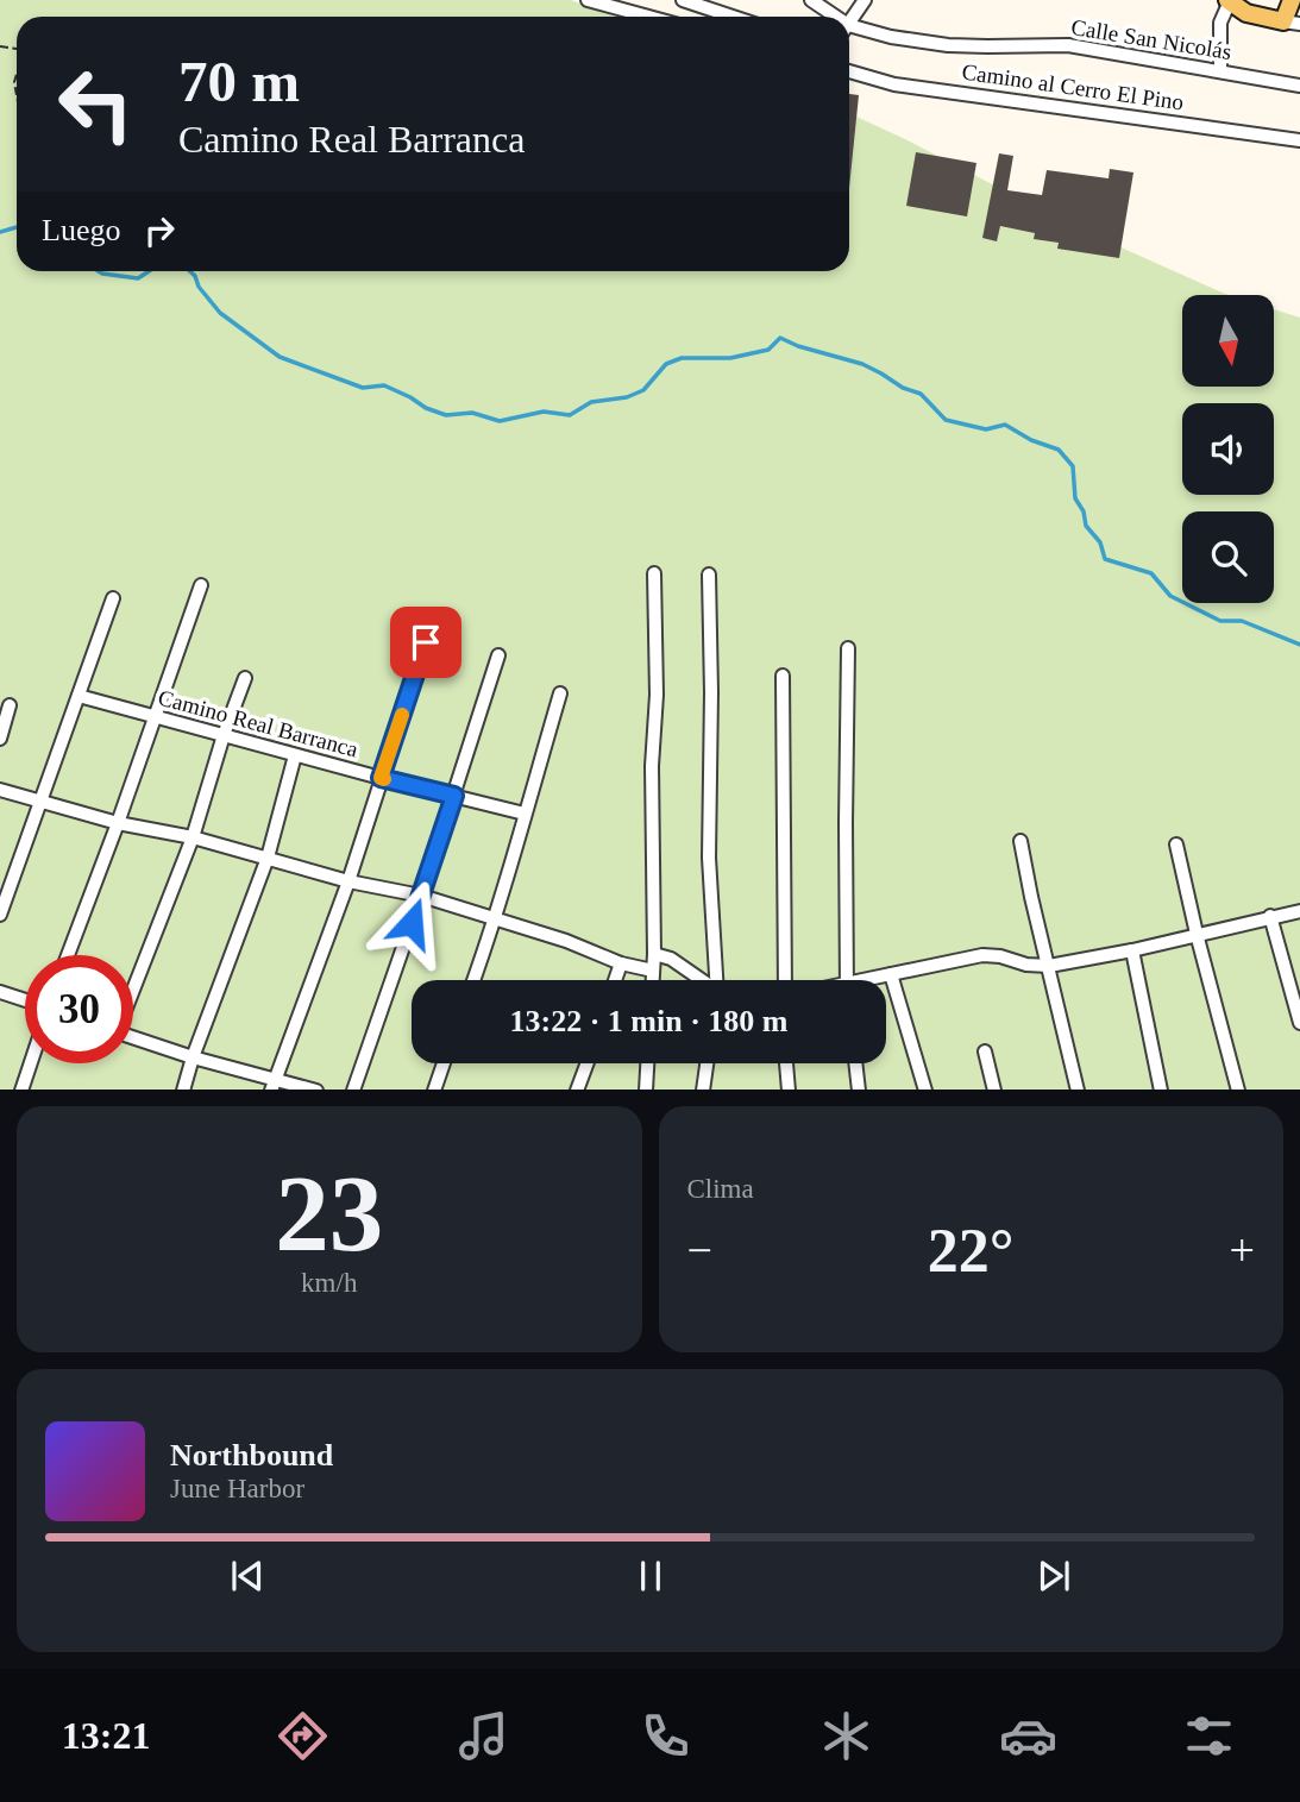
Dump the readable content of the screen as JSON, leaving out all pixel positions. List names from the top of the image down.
{
  "streets": {
    "street": ["Calle San Nicolás", "Camino al Cerro El Pino", "Camino Real Barranca"]
  },
  "north": "bottom",
  "page": {
    "turn": ["70 m", "Camino Real Barranca"],
    "then": "Luego",
    "limit": "30",
    "trip": "13:22 · 1 min · 180 m",
    "tile": [
      ["23", "km/h"],
      "Clima"
    ],
    "heat": ["−", "22°", "+"],
    "song": ["Northbound", "June Harbor"],
    "tabs": "13:21"
  }
}
